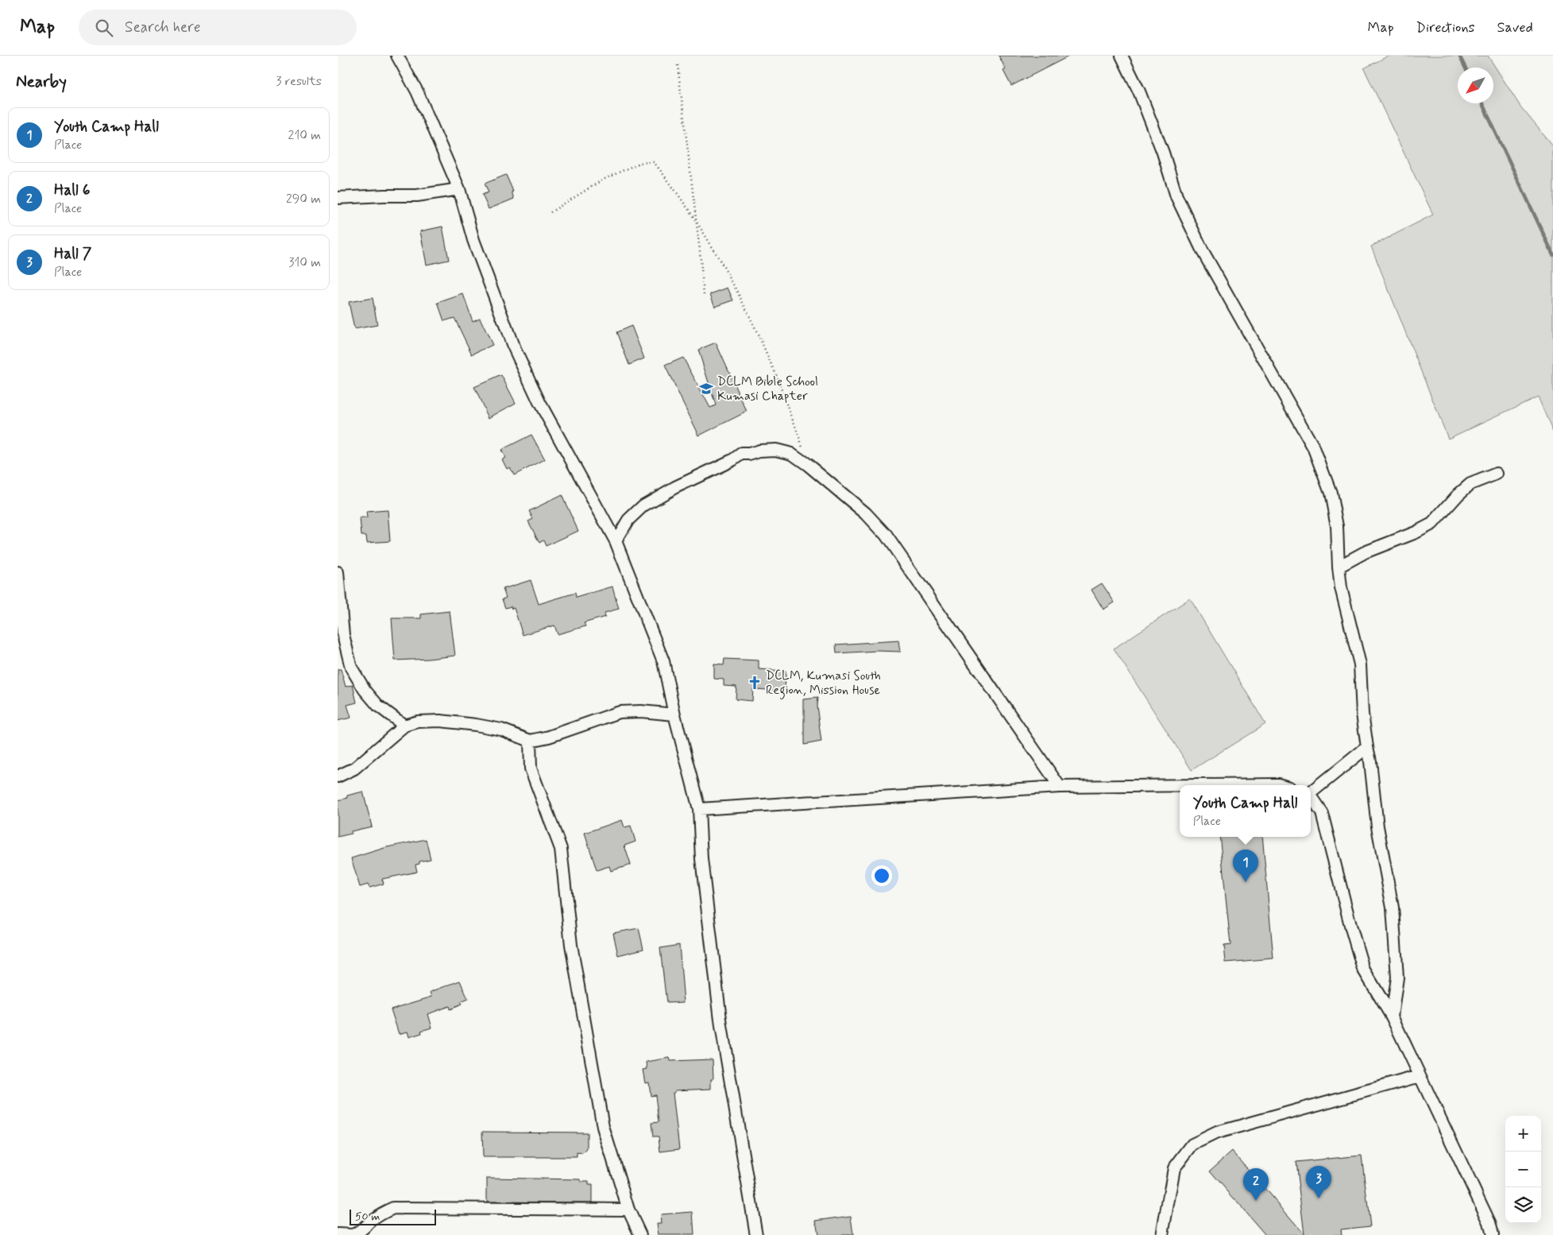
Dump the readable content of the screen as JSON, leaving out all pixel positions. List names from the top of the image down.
{
  "places": {
    "school or university": ["DCLM Bible School Kumasi Chapter"],
    "church": ["DCLM, Kumasi South Region, Mission House"]
  },
  "scale_bar": "50 m",
  "north": "bottom left",
  "page": {
    "header": "Map",
    "search": "Search here",
    "nav": ["Map", "Directions", "Saved"],
    "heading": ["Nearby", "3 results"],
    "list": [
      {
        "mark": "1",
        "name": "Youth Camp Hall",
        "note": "Place",
        "value": "210 m"
      },
      {
        "mark": "2",
        "name": "Hall 6",
        "note": "Place",
        "value": "290 m"
      },
      {
        "mark": "3",
        "name": "Hall 7",
        "note": "Place",
        "value": "310 m"
      }
    ],
    "popup": ["Youth Camp Hall", "Place"],
    "pins": ["1", "3", "2"],
    "map_buttons": ["+", "−"],
    "scale": "50 m"
  }
}
